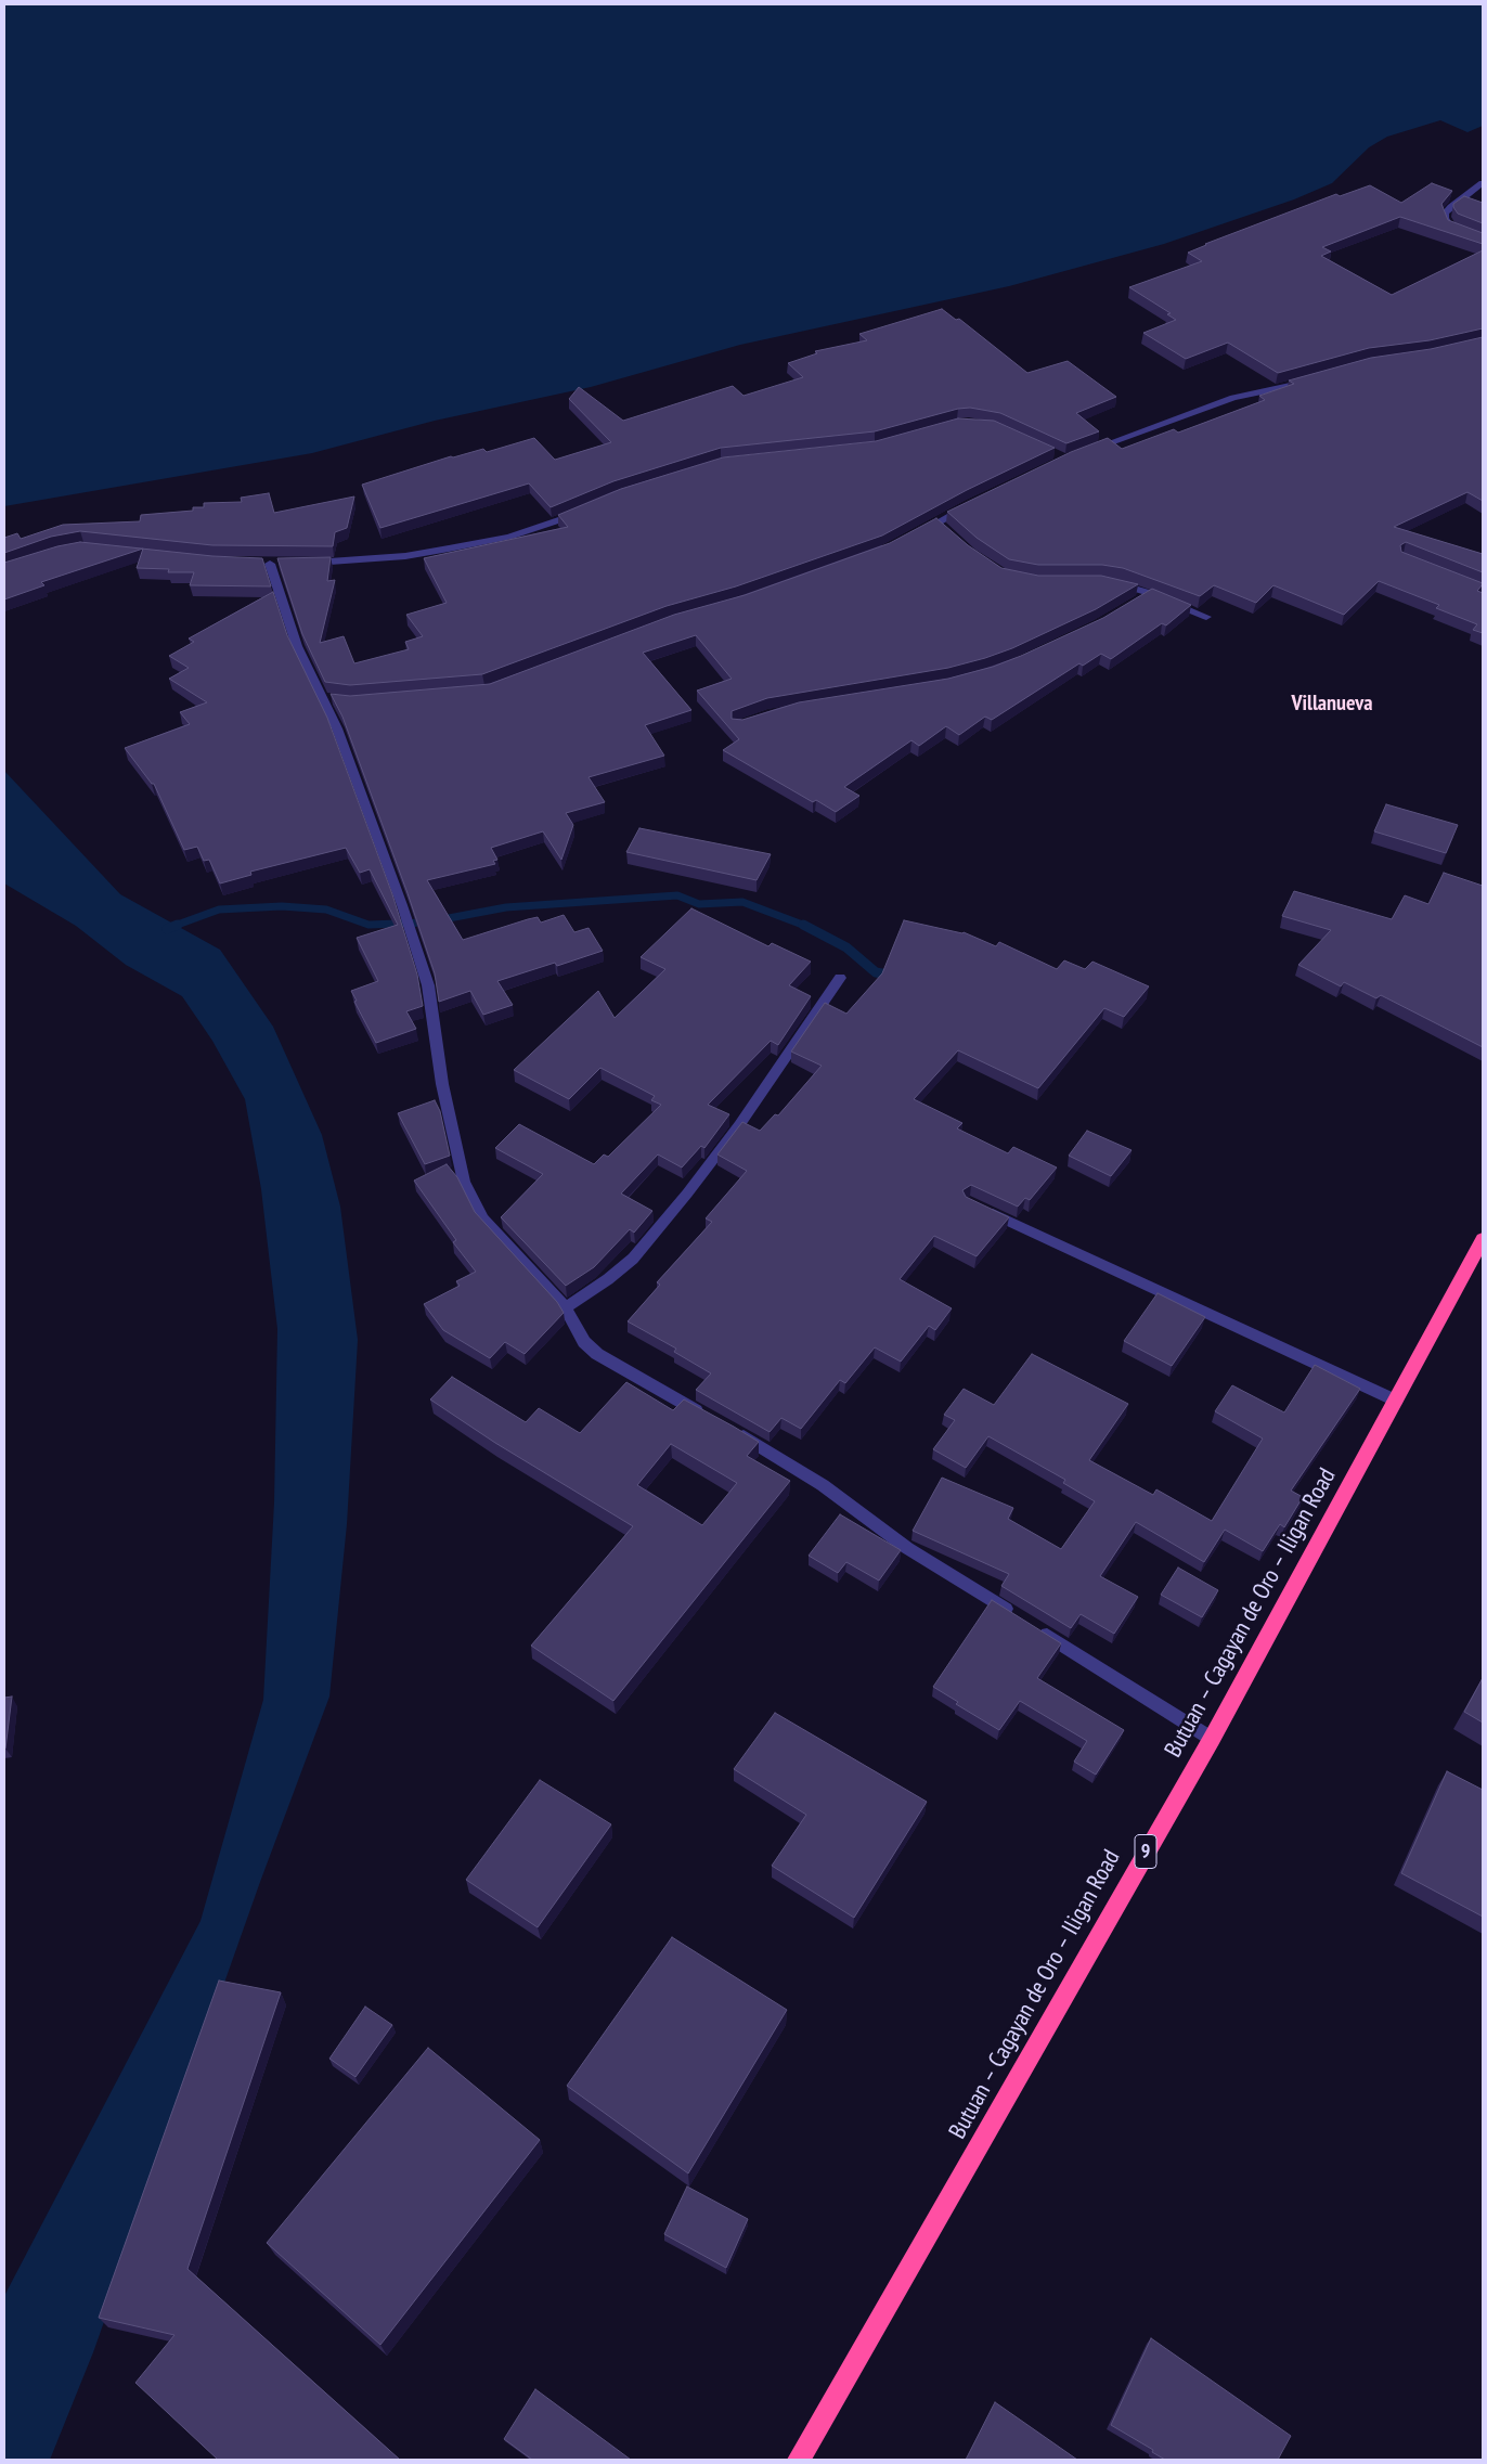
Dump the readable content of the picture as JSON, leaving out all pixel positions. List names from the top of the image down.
{
  "streets": {
    "highway": ["Butuan – Cagayan de Oro – Iligan Road", "9"]
  },
  "districts": ["Villanueva"]
}
